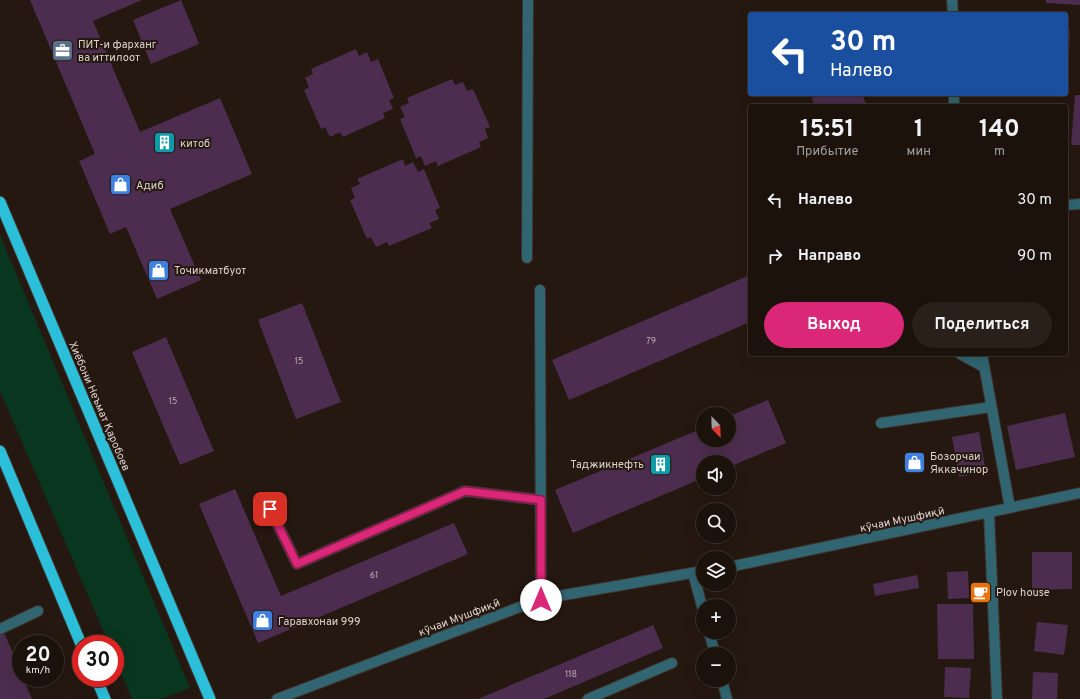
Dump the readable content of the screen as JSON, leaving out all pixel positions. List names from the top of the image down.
{
  "streets": {
    "highway": ["Хиёбони Неъмат Қаробоев"],
    "street": ["кӯчаи Мушфиқӣ"]
  },
  "places": {
    "office": ["ПИТ-и фарханг ва иттилоот"],
    "building": ["китоб", "Таджикнефть"],
    "shop": [
      "Адиб",
      "Точикматбуот",
      "Бозорчаи Яккачинор",
      "Гаравхонаи 999"
    ],
    "cafe": ["Plov house"]
  },
  "house_numbers": [
    "79",
    "15",
    "15",
    "61",
    "118"
  ],
  "north": "bottom right",
  "page": {
    "turn": ["30 m", "Налево"],
    "eta": [
      "15:51",
      "Прибытие",
      "1",
      "мин",
      "140",
      "m"
    ],
    "list": [
      {
        "name": "Налево",
        "value": "30 m"
      },
      {
        "name": "Направо",
        "value": "90 m"
      }
    ],
    "buttons": ["Выход", "Поделиться"],
    "map_buttons": ["+", "−"],
    "speed": "20 km/h",
    "limit": "30"
  }
}
